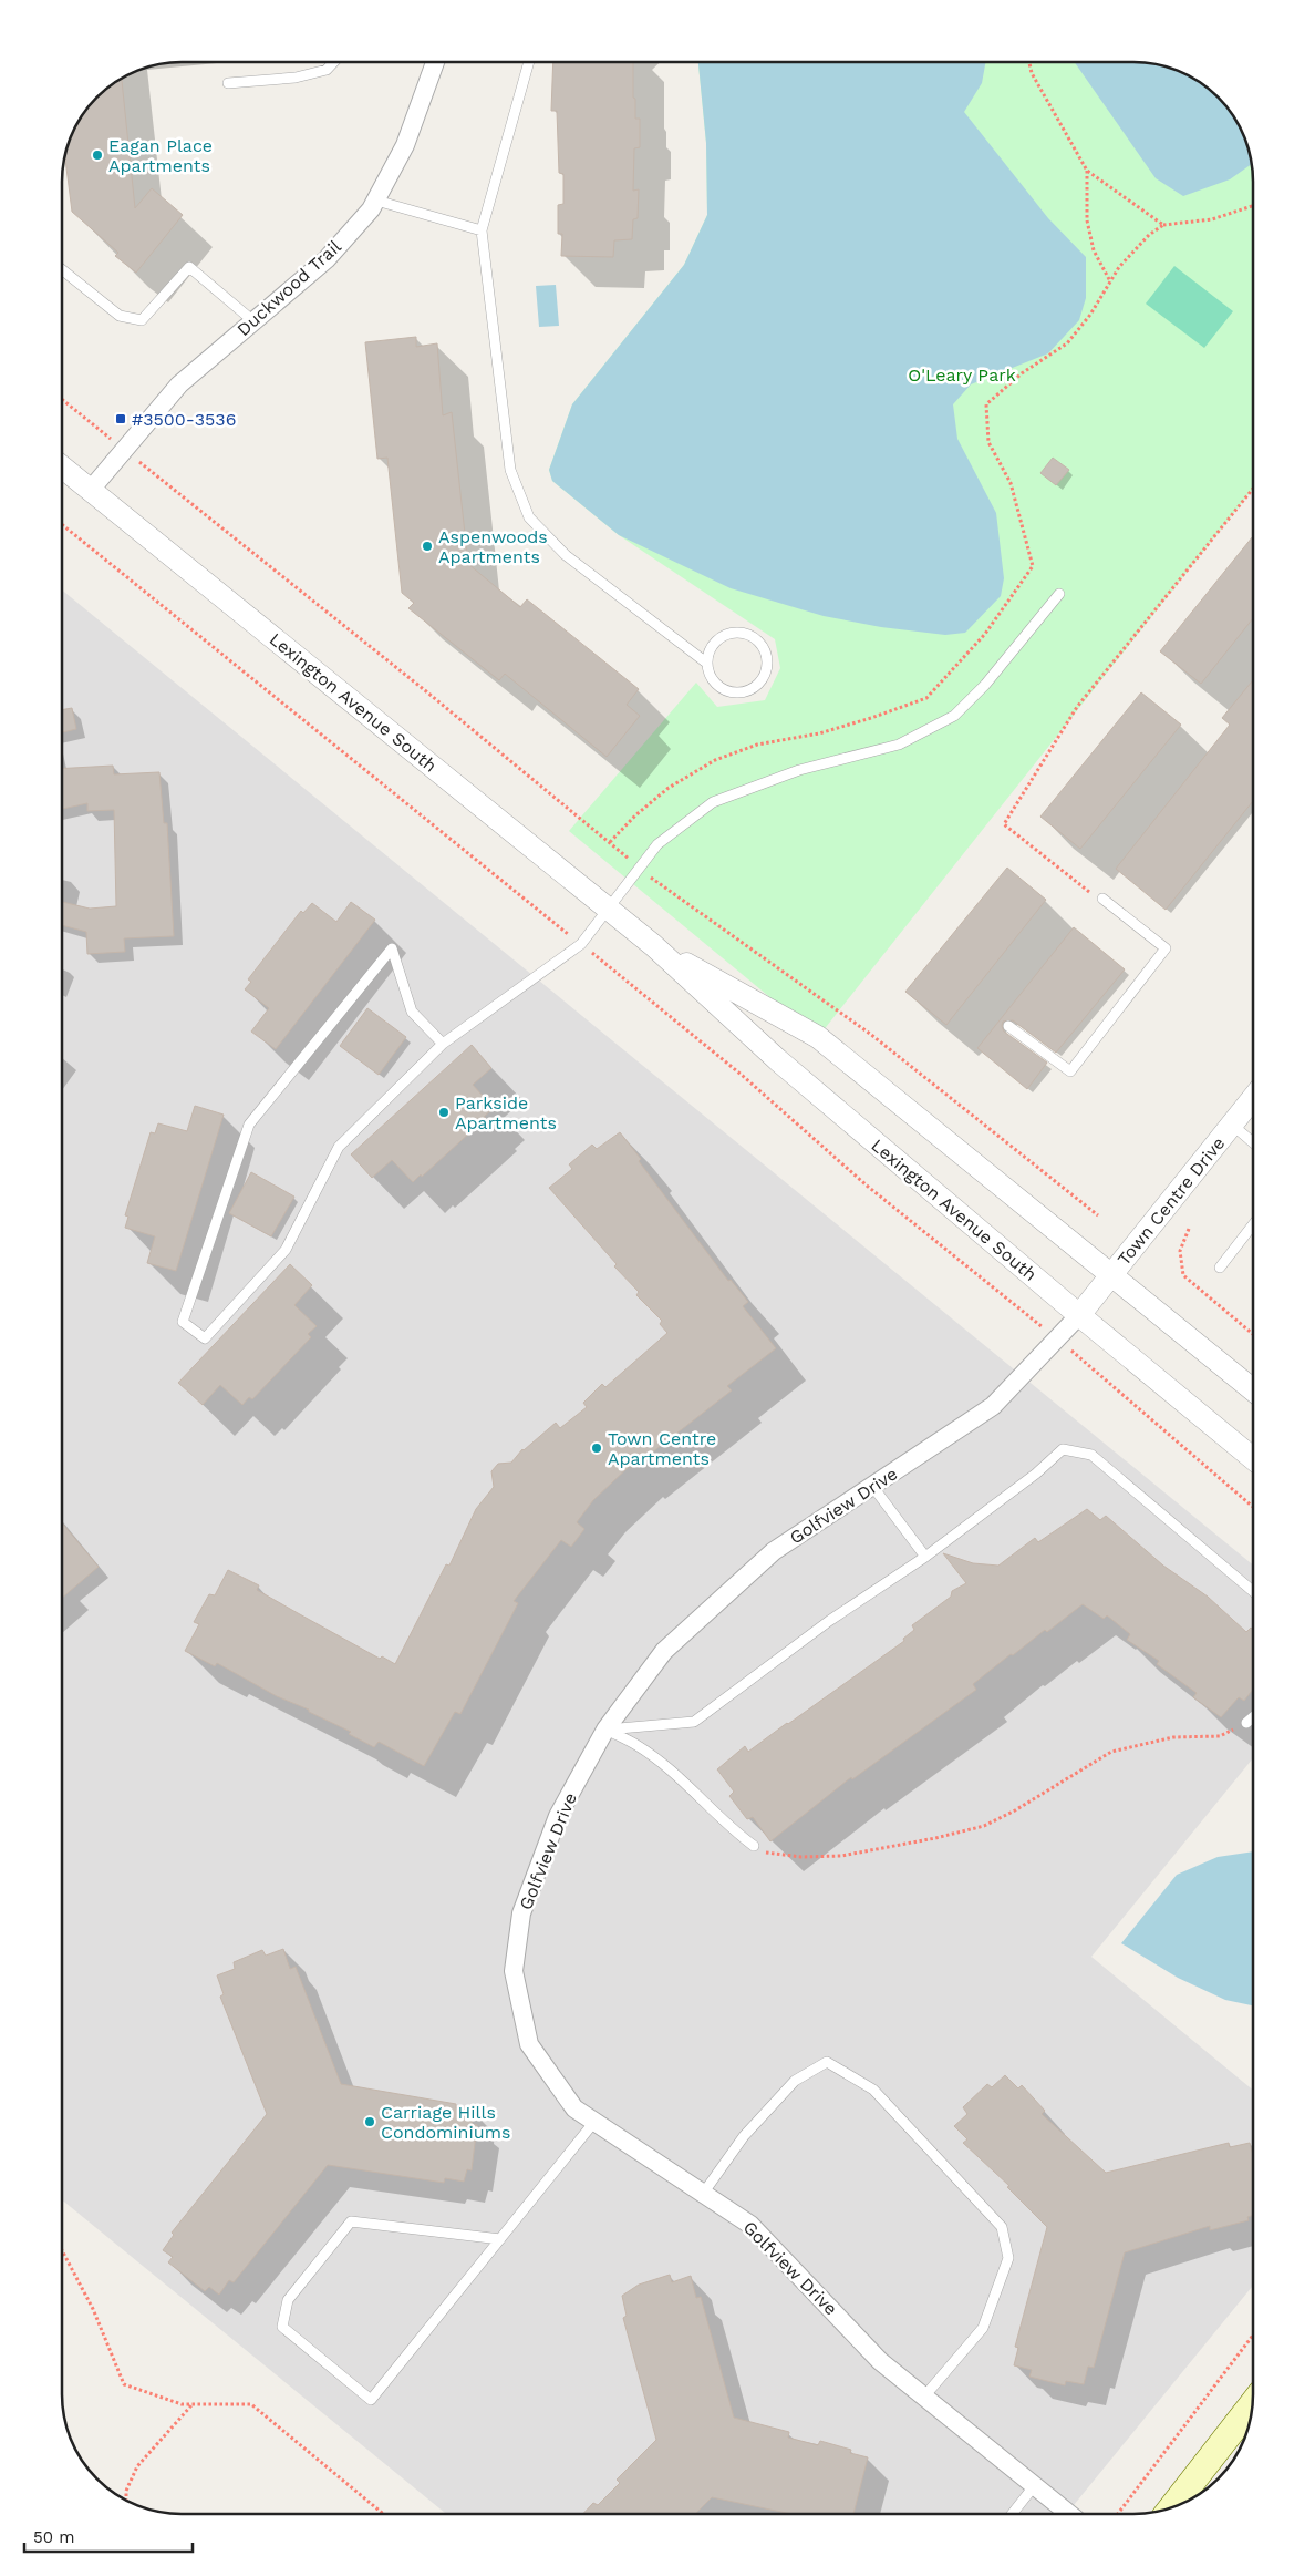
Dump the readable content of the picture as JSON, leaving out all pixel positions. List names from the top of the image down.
{
  "streets": {
    "street": [
      "Duckwood Trail",
      "Lexington Avenue South",
      "Town Centre Drive",
      "Golfview Drive"
    ]
  },
  "crossings": [
    ["Duckwood Trail", "Lexington Avenue South"],
    ["Lexington Avenue South", "Town Centre Drive"],
    ["Lexington Avenue South", "Golfview Drive"],
    ["Town Centre Drive", "Golfview Drive"]
  ],
  "parks": ["O'Leary Park"],
  "places": {
    "other": [
      "Eagan Place Apartments",
      "Aspenwoods Apartments",
      "Parkside Apartments",
      "Town Centre Apartments",
      "Carriage Hills Condominiums"
    ],
    "transit": ["#3500-3536"]
  },
  "scale_bar": "50 m"
}
